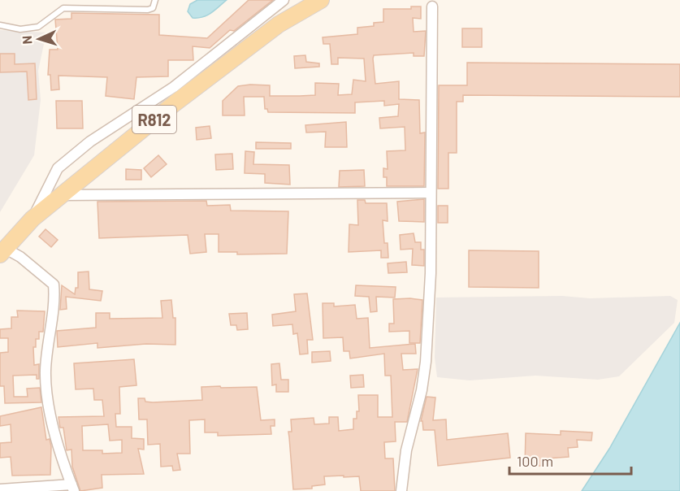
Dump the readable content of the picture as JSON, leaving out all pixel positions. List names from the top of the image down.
{
  "streets": {
    "main road": ["R812"]
  },
  "scale_bar": "100 m",
  "north": "left"
}
